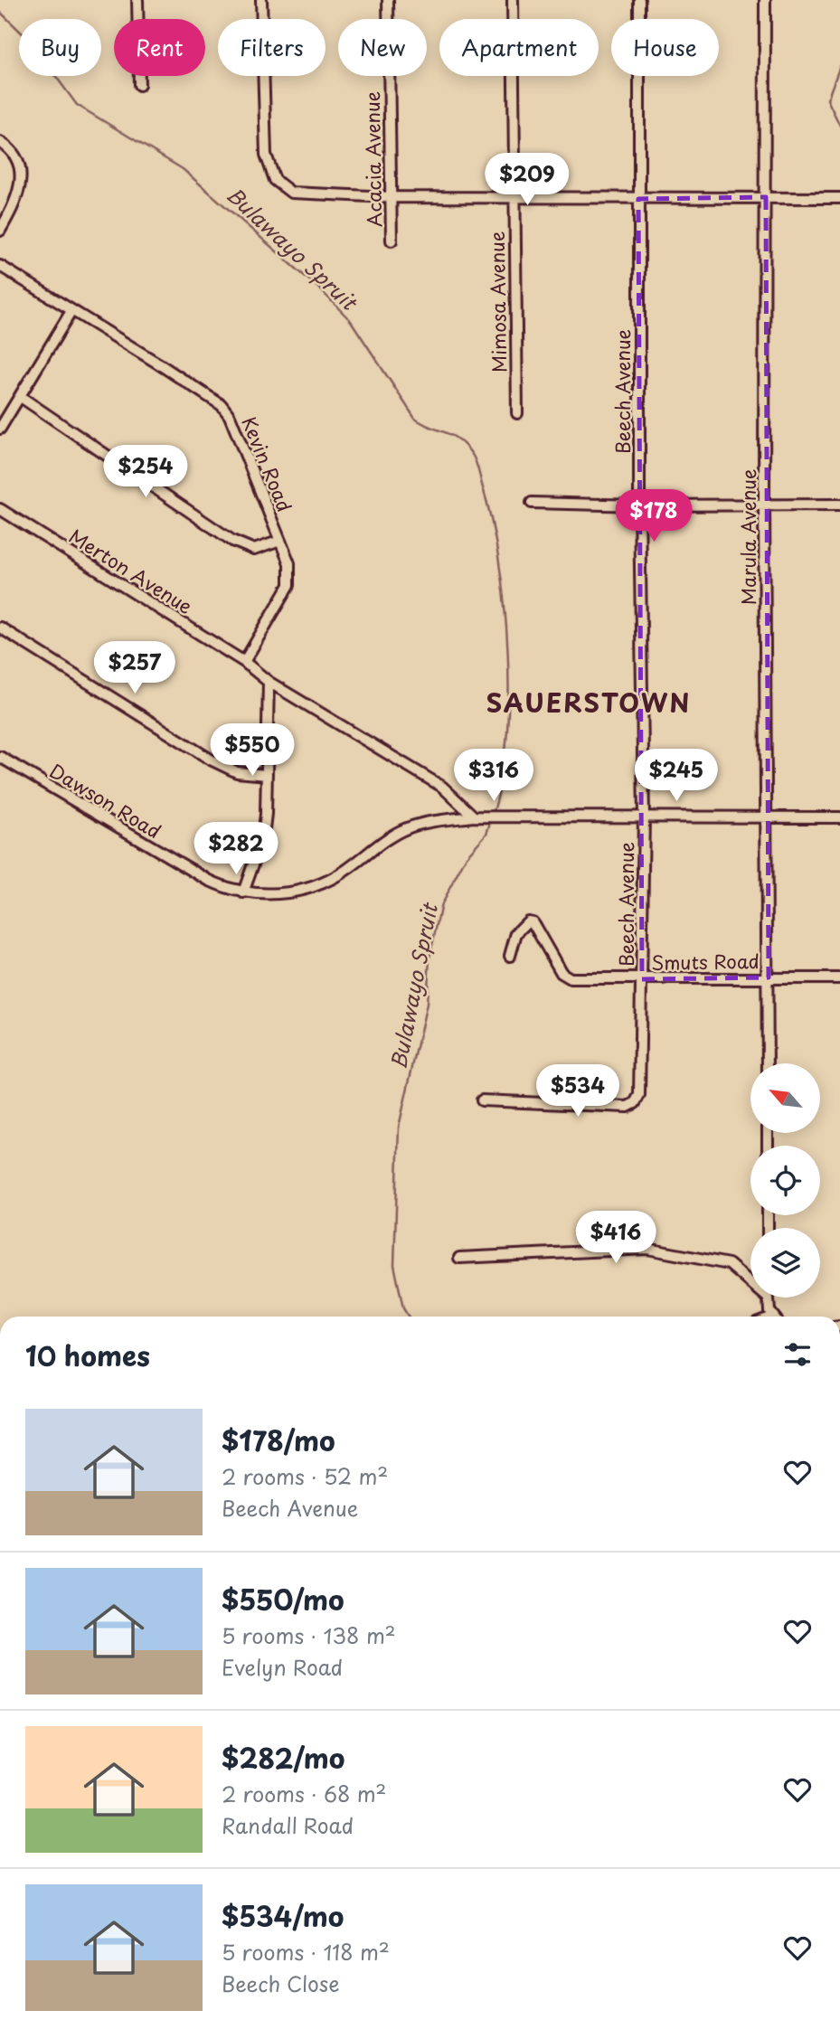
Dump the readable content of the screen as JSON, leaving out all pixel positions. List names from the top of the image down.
{
  "streets": {
    "street": [
      "Acacia Avenue",
      "Mimosa Avenue",
      "Beech Avenue",
      "Kevin Road",
      "Marula Avenue",
      "Merton Avenue",
      "Dawson Road",
      "Smuts Road"
    ]
  },
  "crossings": [
    ["Beech Avenue", "Dawson Road"],
    ["Beech Avenue", "Smuts Road"],
    ["Kevin Road", "Merton Avenue"],
    ["Marula Avenue", "Smuts Road"],
    ["Merton Avenue", "Dawson Road"]
  ],
  "districts": ["SAUERSTOWN"],
  "water": ["Bulawayo Spruit"],
  "north": "top left",
  "page": {
    "chip": [
      "Buy",
      "Rent",
      "Filters",
      "New",
      "Apartment",
      "House"
    ],
    "price": [
      "$209",
      "$254",
      "$178",
      "$257",
      "$550",
      "$316",
      "$245",
      "$282",
      "$534",
      "$416"
    ],
    "heading": "10 homes",
    "list": [
      {
        "name": "$178/mo",
        "note": "2 rooms · 52 m² · Beech Avenue"
      },
      {
        "name": "$550/mo",
        "note": "5 rooms · 138 m² · Evelyn Road"
      },
      {
        "name": "$282/mo",
        "note": "2 rooms · 68 m² · Randall Road"
      },
      {
        "name": "$534/mo",
        "note": "5 rooms · 118 m² · Beech Close"
      }
    ]
  }
}
